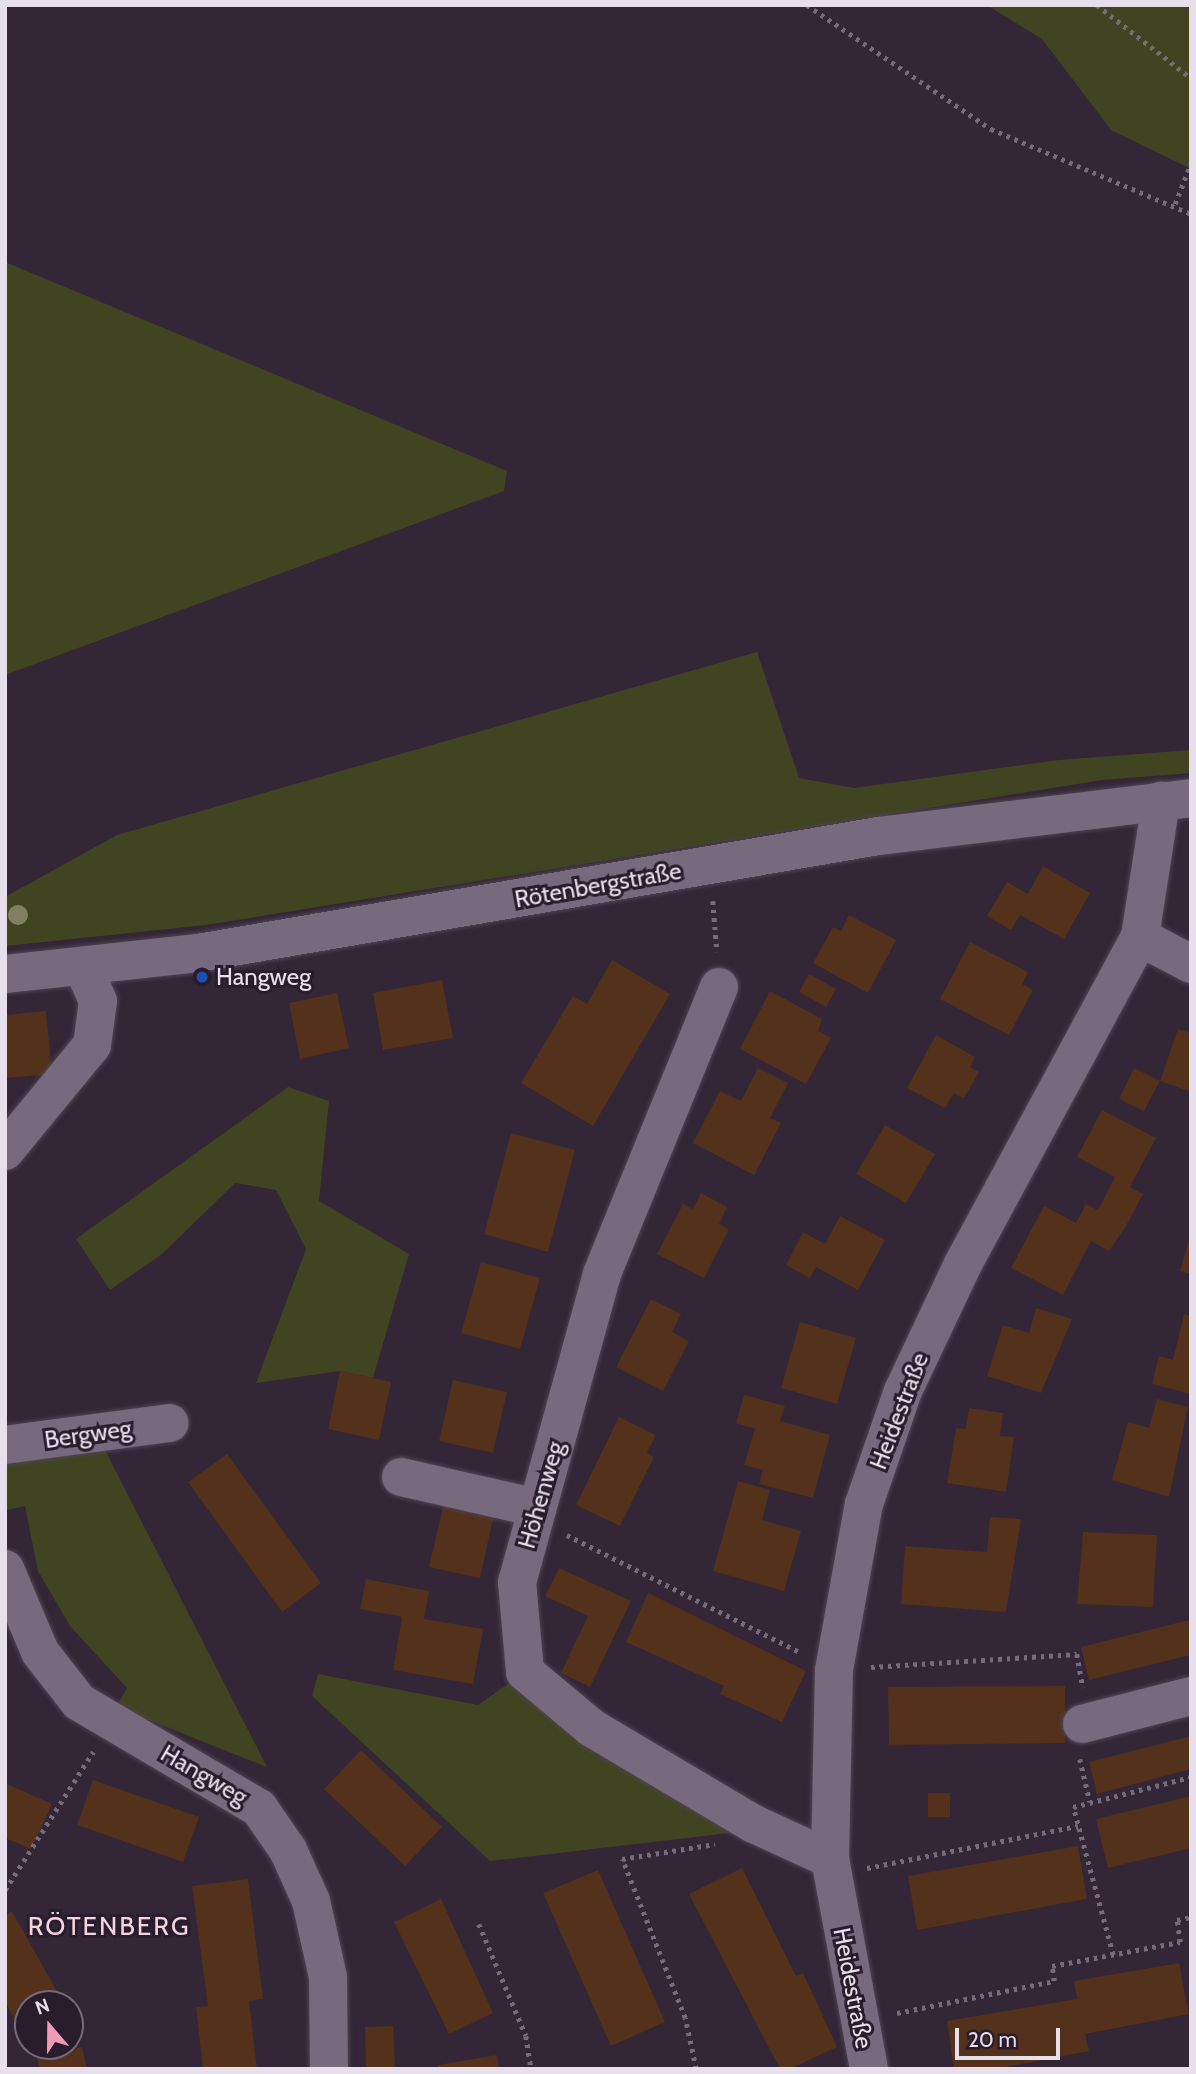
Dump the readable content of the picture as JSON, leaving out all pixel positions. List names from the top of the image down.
{
  "streets": {
    "street": [
      "Rötenbergstraße",
      "Heidestraße",
      "Bergweg",
      "Höhenweg",
      "Hangweg"
    ]
  },
  "crossings": [
    ["Rötenbergstraße", "Heidestraße"],
    ["Heidestraße", "Höhenweg"]
  ],
  "districts": ["RÖTENBERG"],
  "places": ["Hangweg"],
  "scale_bar": "20 m",
  "north": "top"
}
